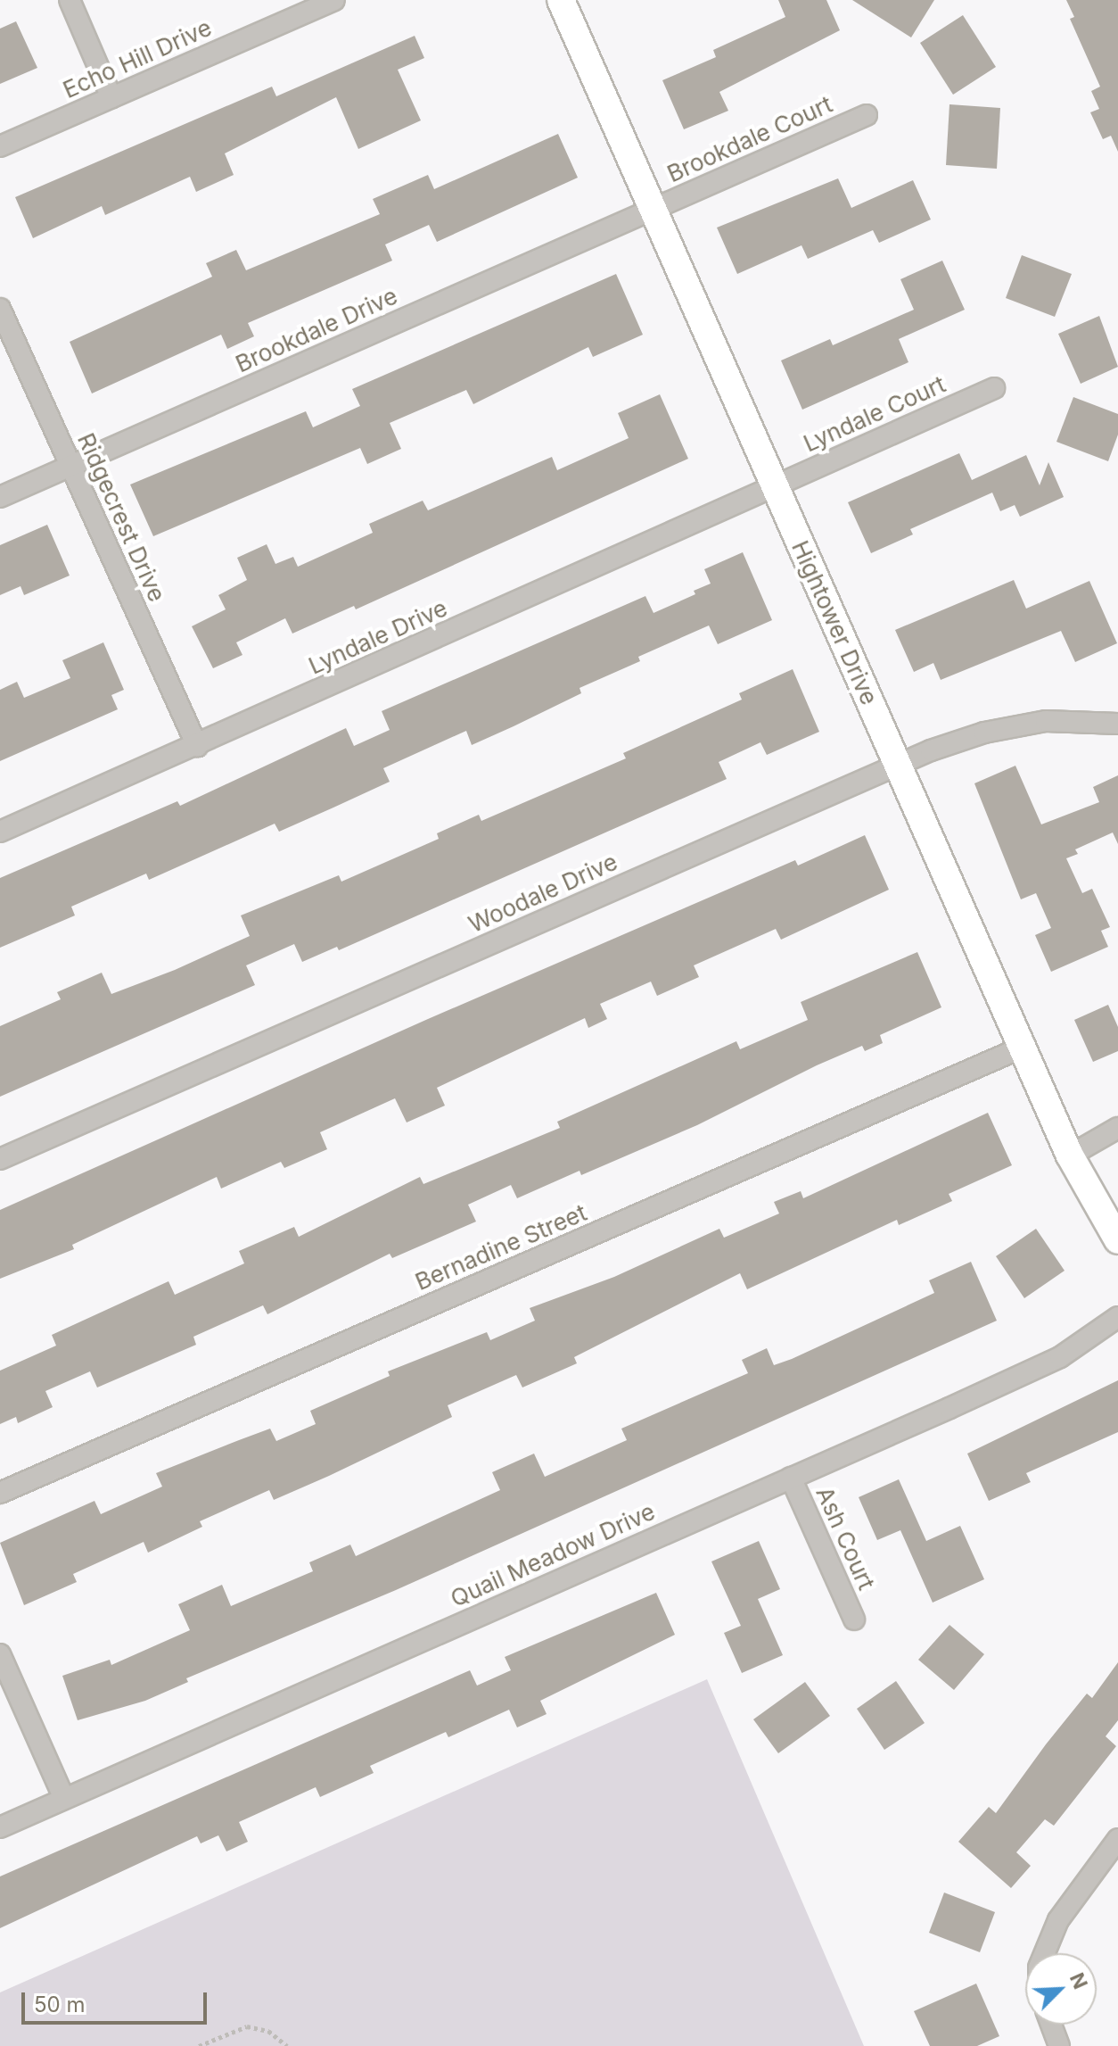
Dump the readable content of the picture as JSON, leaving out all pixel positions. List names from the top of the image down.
{
  "streets": {
    "main road": ["Hightower Drive"],
    "street": [
      "Echo Hill Drive",
      "Brookdale Court",
      "Brookdale Drive",
      "Lyndale Court",
      "Ridgecrest Drive",
      "Lyndale Drive",
      "Woodale Drive",
      "Bernadine Street",
      "Ash Court",
      "Quail Meadow Drive"
    ]
  },
  "crossings": [
    ["Brookdale Court", "Brookdale Drive"],
    ["Brookdale Court", "Hightower Drive"],
    ["Brookdale Drive", "Ridgecrest Drive"],
    ["Brookdale Drive", "Hightower Drive"],
    ["Lyndale Court", "Hightower Drive"],
    ["Lyndale Court", "Lyndale Drive"],
    ["Ridgecrest Drive", "Lyndale Drive"],
    ["Hightower Drive", "Lyndale Drive"],
    ["Hightower Drive", "Woodale Drive"],
    ["Hightower Drive", "Bernadine Street"],
    ["Ash Court", "Quail Meadow Drive"]
  ],
  "scale_bar": "50 m",
  "north": "top right"
}
